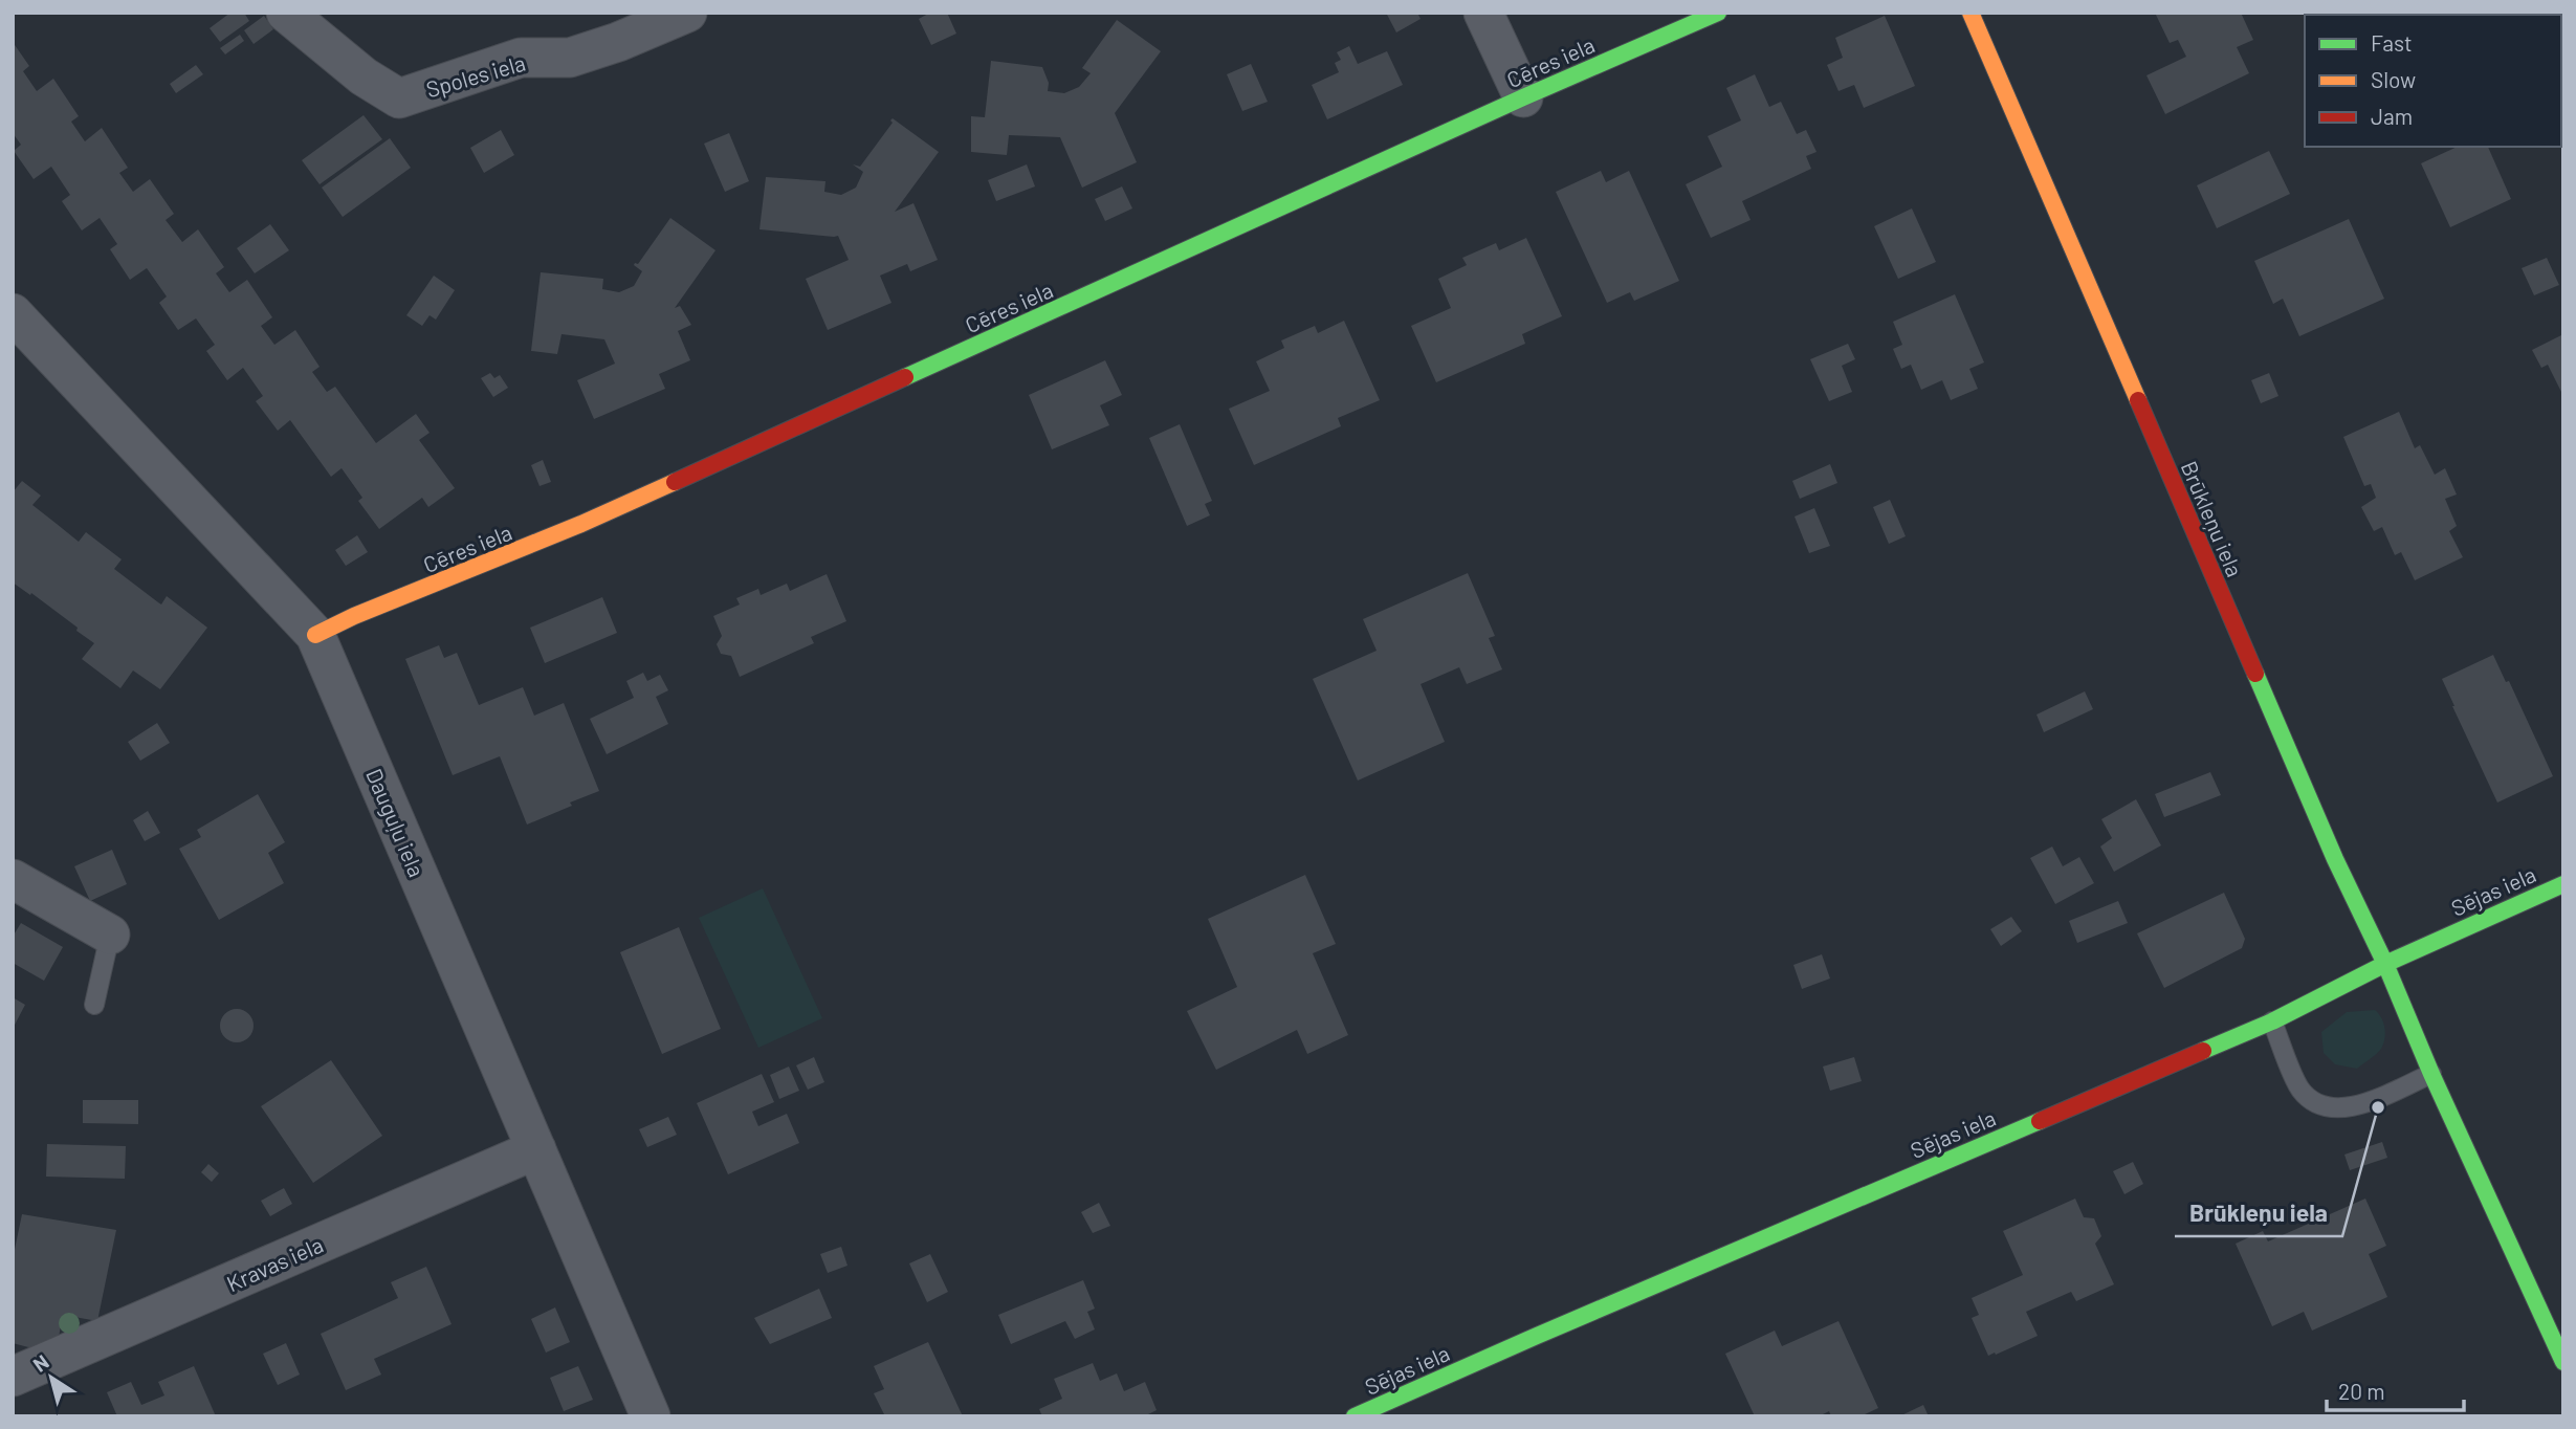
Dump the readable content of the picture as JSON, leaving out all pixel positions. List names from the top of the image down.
{
  "streets": {
    "street": [
      "Cēres iela",
      "Spoles iela",
      "Brūkleņu iela",
      "Dauguļu iela",
      "Sējas iela",
      "Kravas iela"
    ]
  },
  "crossings": [
    ["Cēres iela", "Dauguļu iela"],
    ["Brūkleņu iela", "Sējas iela"],
    ["Dauguļu iela", "Kravas iela"]
  ],
  "places": ["Brūkleņu iela"],
  "legend": ["Fast", "Slow", "Jam"],
  "scale_bar": "20 m",
  "north": "top left"
}
